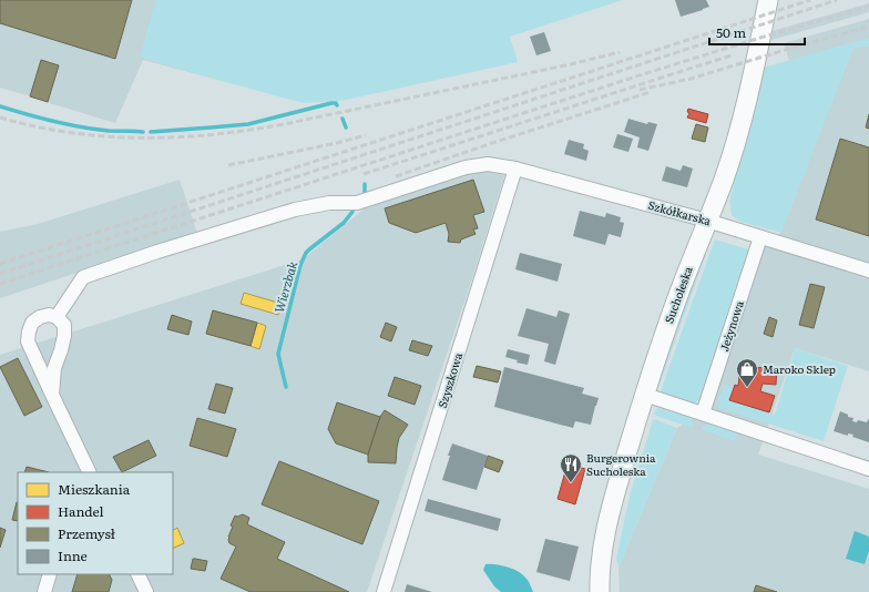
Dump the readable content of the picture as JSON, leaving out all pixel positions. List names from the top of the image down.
{
  "streets": {
    "street": [
      "Szkółkarska",
      "Sucholeska",
      "Jeżynowa",
      "Szyszkowa"
    ]
  },
  "crossings": [
    ["Szkółkarska", "Sucholeska"],
    ["Szkółkarska", "Jeżynowa"],
    ["Szkółkarska", "Szyszkowa"]
  ],
  "water": ["Wierzbak"],
  "places": {
    "shop": ["Maroko Sklep"],
    "restaurant": ["Burgerownia Sucholeska"]
  },
  "legend": [
    "Mieszkania",
    "Handel",
    "Przemysł",
    "Inne"
  ],
  "scale_bar": "50 m"
}
